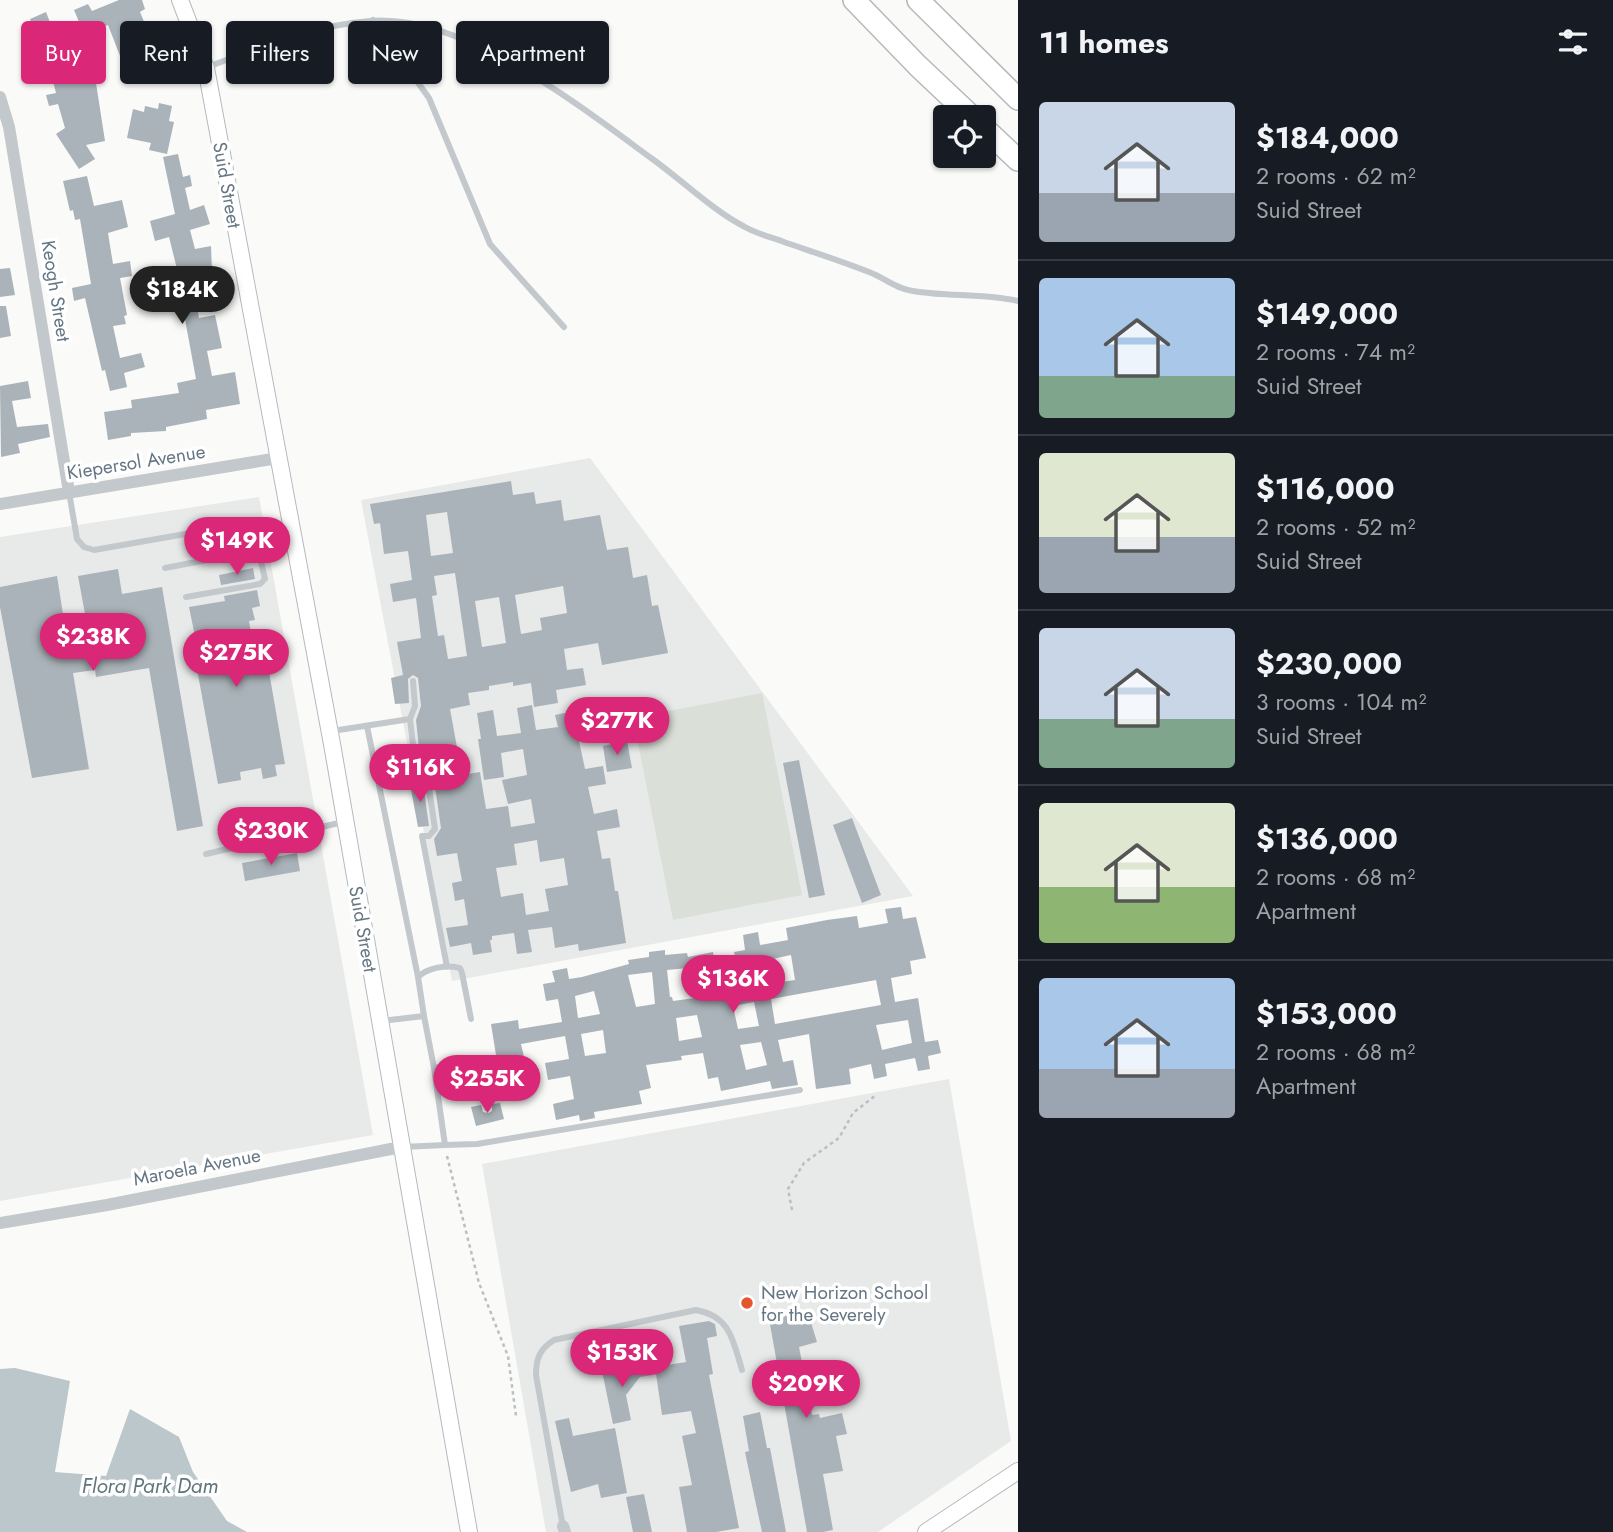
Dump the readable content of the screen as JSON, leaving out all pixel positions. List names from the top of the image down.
{
  "streets": {
    "street": [
      "Suid Street",
      "Keogh Street",
      "Kiepersol Avenue",
      "Maroela Avenue"
    ]
  },
  "crossings": [
    ["Suid Street", "Kiepersol Avenue"],
    ["Suid Street", "Maroela Avenue"],
    ["Keogh Street", "Kiepersol Avenue"]
  ],
  "water": ["Flora Park Dam"],
  "places": ["New Horizon School for the Severely"],
  "page": {
    "heading": "11 homes",
    "chip": [
      "Buy",
      "Rent",
      "Filters",
      "New",
      "Apartment"
    ],
    "list": [
      {
        "name": "$184,000",
        "note": "2 rooms · 62 m² · Suid Street"
      },
      {
        "name": "$149,000",
        "note": "2 rooms · 74 m² · Suid Street"
      },
      {
        "name": "$116,000",
        "note": "2 rooms · 52 m² · Suid Street"
      },
      {
        "name": "$230,000",
        "note": "3 rooms · 104 m² · Suid Street"
      },
      {
        "name": "$136,000",
        "note": "2 rooms · 68 m² · Apartment"
      },
      {
        "name": "$153,000",
        "note": "2 rooms · 68 m² · Apartment"
      }
    ],
    "price": [
      "$184K",
      "$149K",
      "$238K",
      "$275K",
      "$277K",
      "$116K",
      "$230K",
      "$136K",
      "$255K",
      "$153K",
      "$209K"
    ]
  }
}
